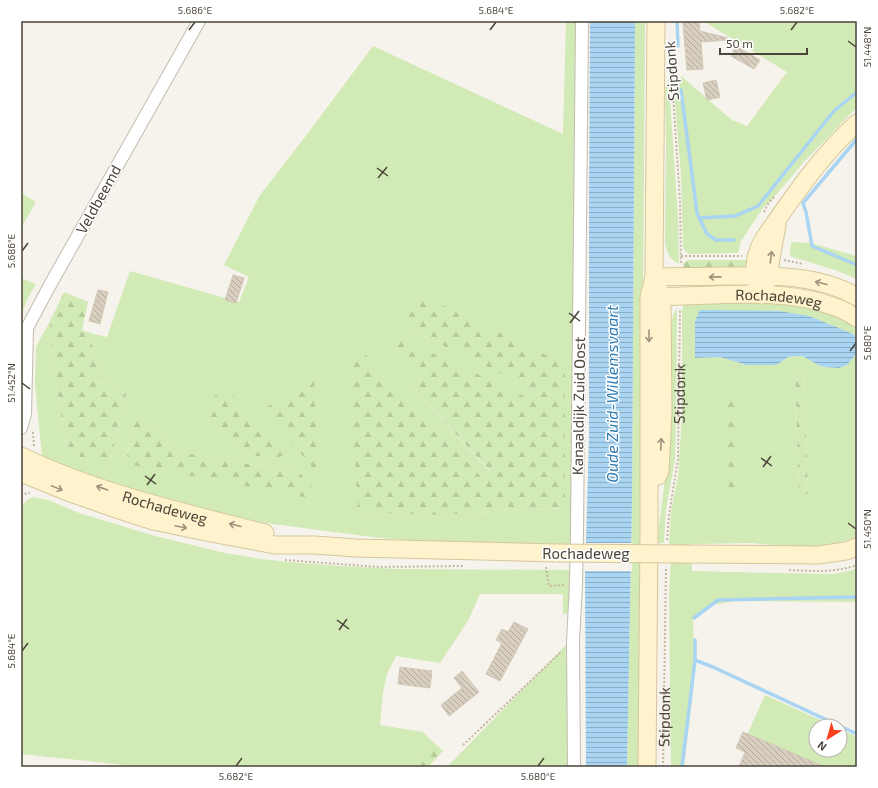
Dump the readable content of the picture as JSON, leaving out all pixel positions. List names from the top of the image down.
{
  "streets": {
    "main road": ["Stipdonk", "Rochadeweg"],
    "street": ["Veldbeemd", "Kanaaldijk Zuid Oost"]
  },
  "crossings": [
    ["Stipdonk", "Rochadeweg"]
  ],
  "water": ["Oude Zuid-Willemsvaart"],
  "scale_bar": "50 m",
  "north": "bottom left",
  "coordinates": [
    "5.686°E",
    "5.684°E",
    "5.682°E",
    "51.448°N",
    "5.680°E",
    "51.452°N",
    "51.450°N"
  ]
}
